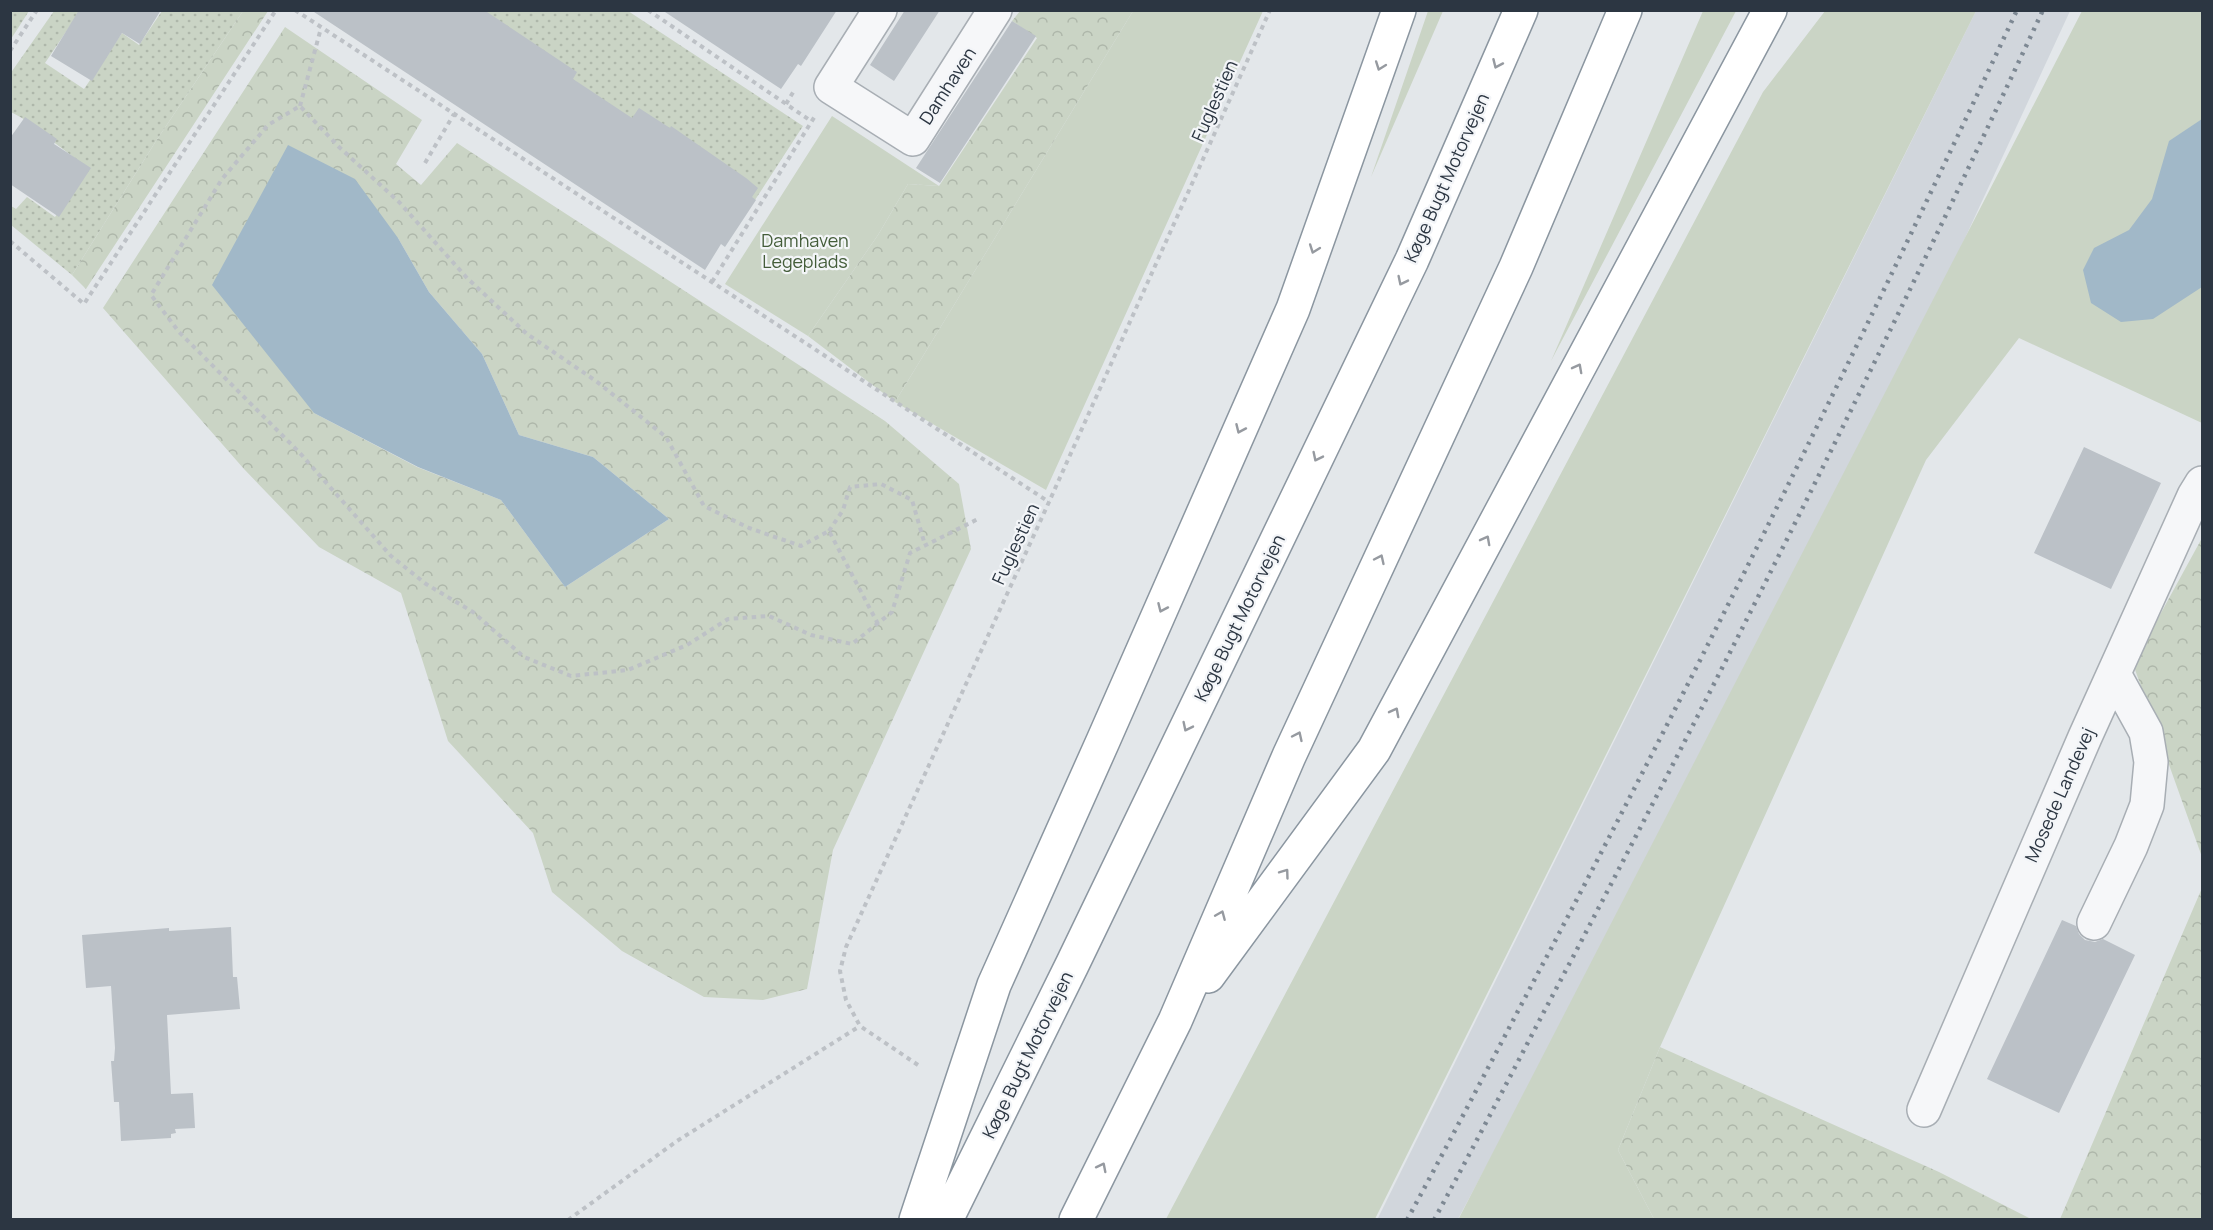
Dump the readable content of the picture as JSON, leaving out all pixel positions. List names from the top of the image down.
{
  "streets": {
    "highway": ["Køge Bugt Motorvejen"],
    "street": ["Damhaven", "Mosede Landevej"],
    "path": ["Fuglestien"]
  },
  "parks": ["Damhaven Legeplads"]
}
